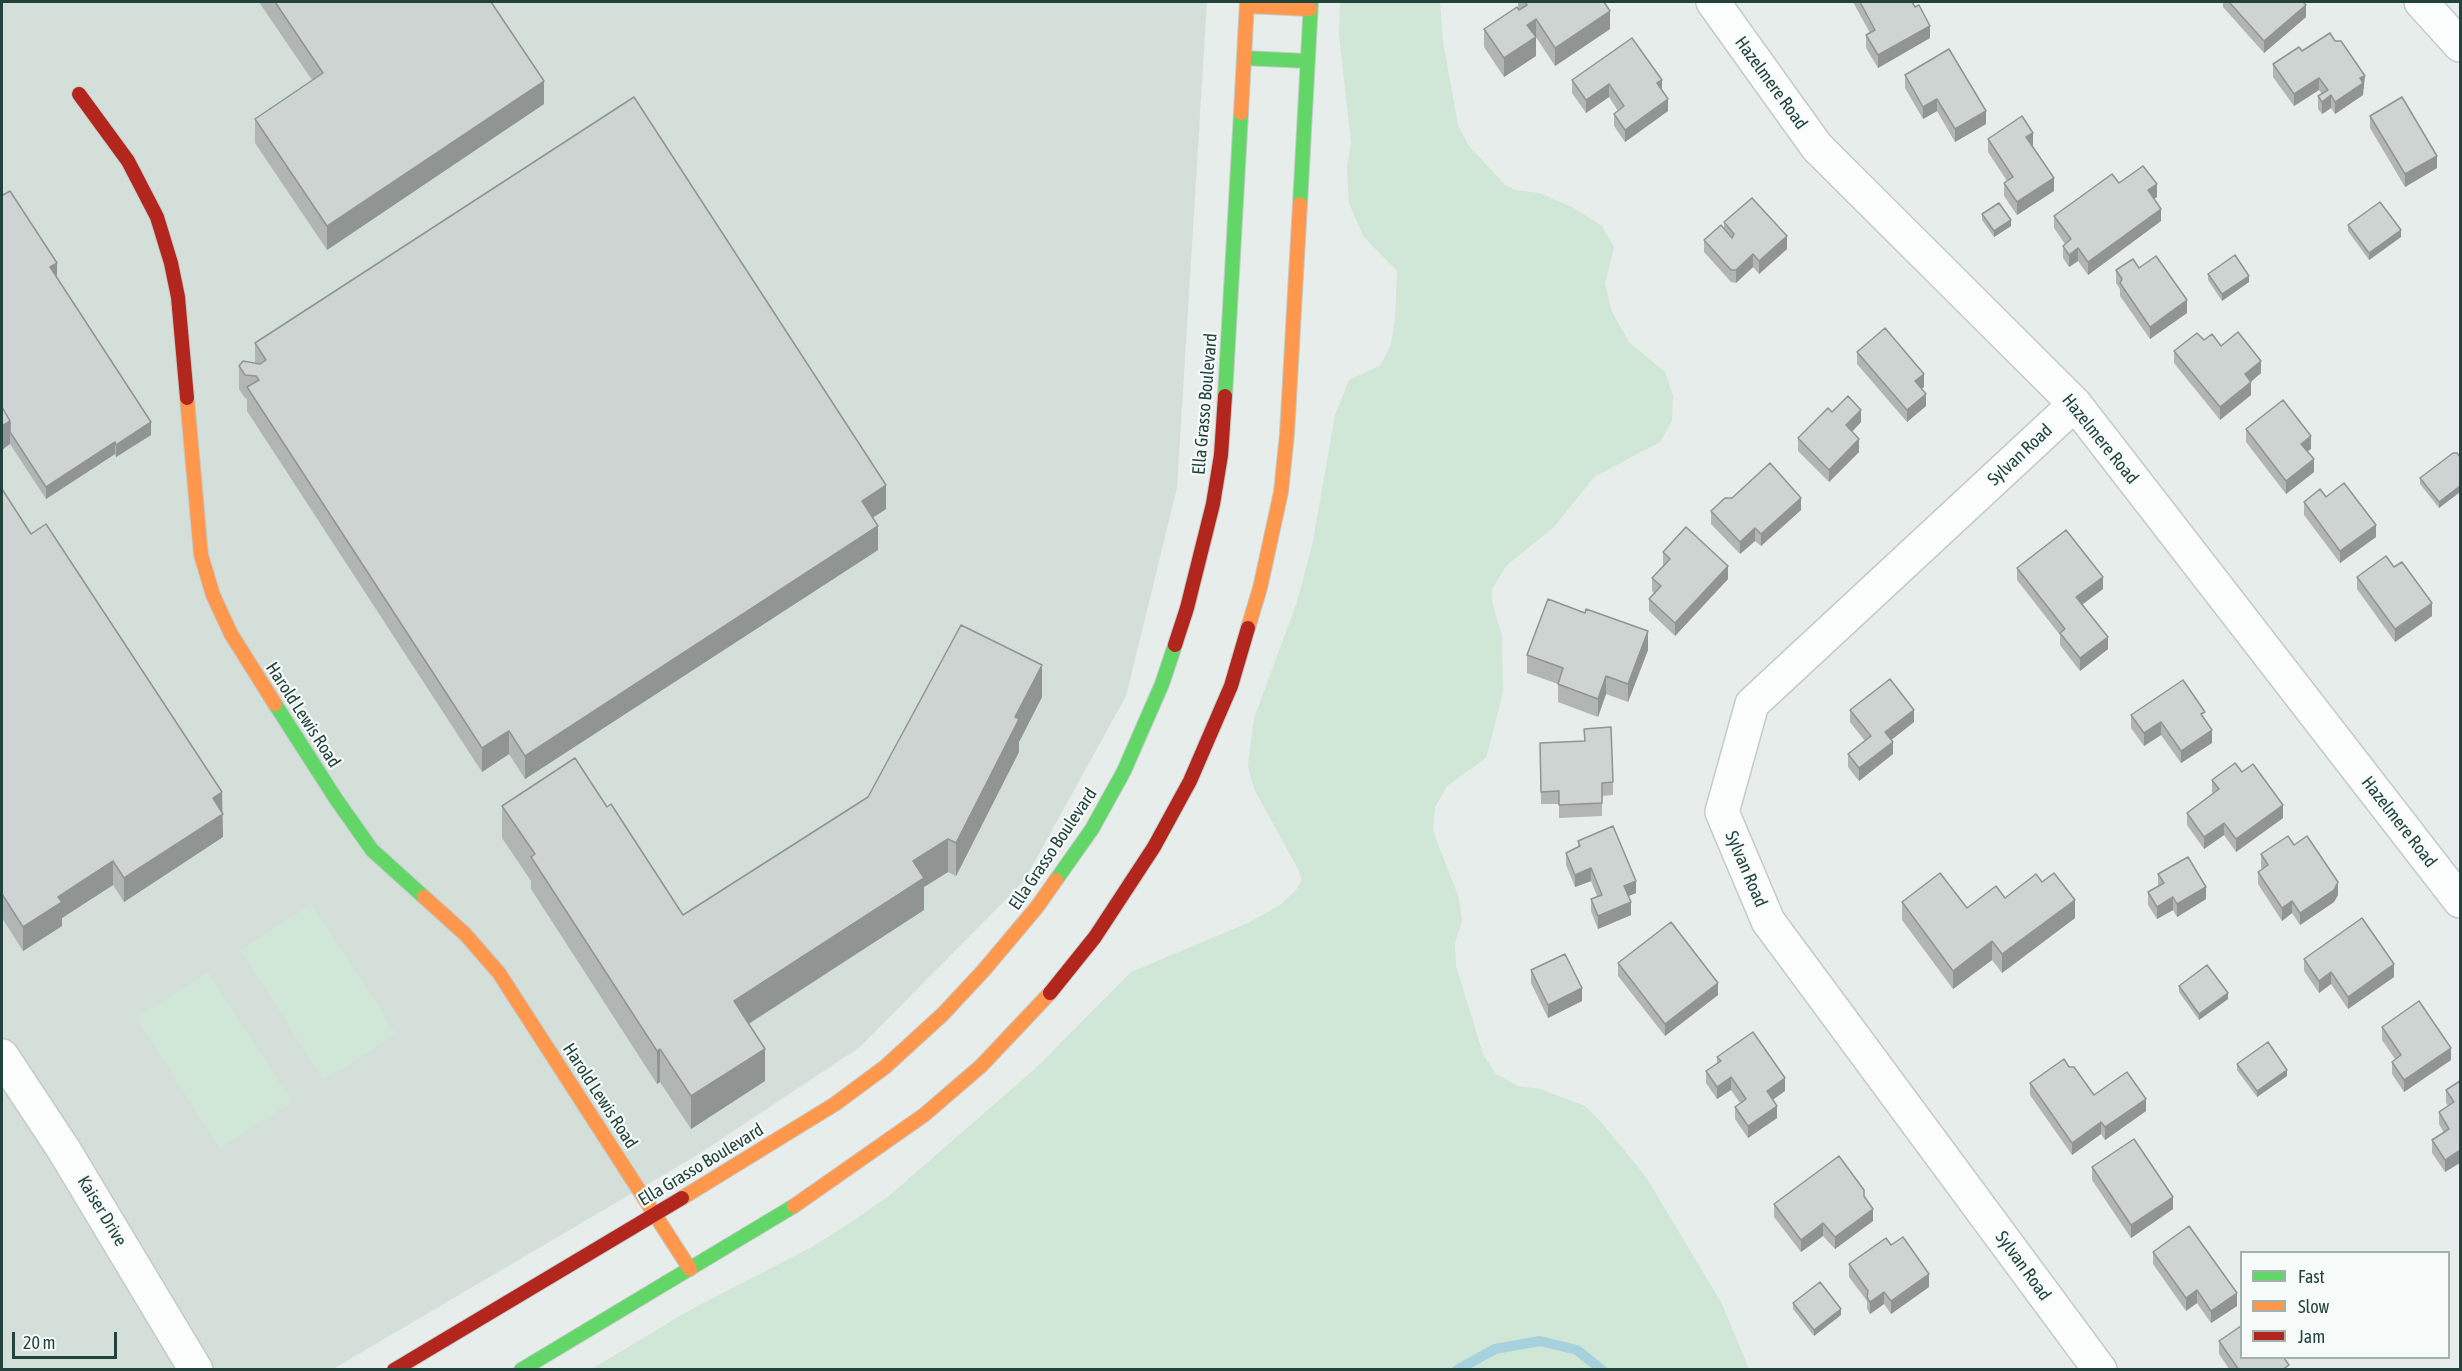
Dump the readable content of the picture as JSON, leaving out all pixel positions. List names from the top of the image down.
{
  "streets": {
    "main road": ["Ella Grasso Boulevard", "Harold Lewis Road"],
    "street": ["Hazelmere Road", "Sylvan Road", "Kaiser Drive"]
  },
  "crossings": [
    ["Hazelmere Road", "Sylvan Road"],
    ["Ella Grasso Boulevard", "Harold Lewis Road"]
  ],
  "legend": ["Fast", "Slow", "Jam"],
  "scale_bar": "20 m"
}
